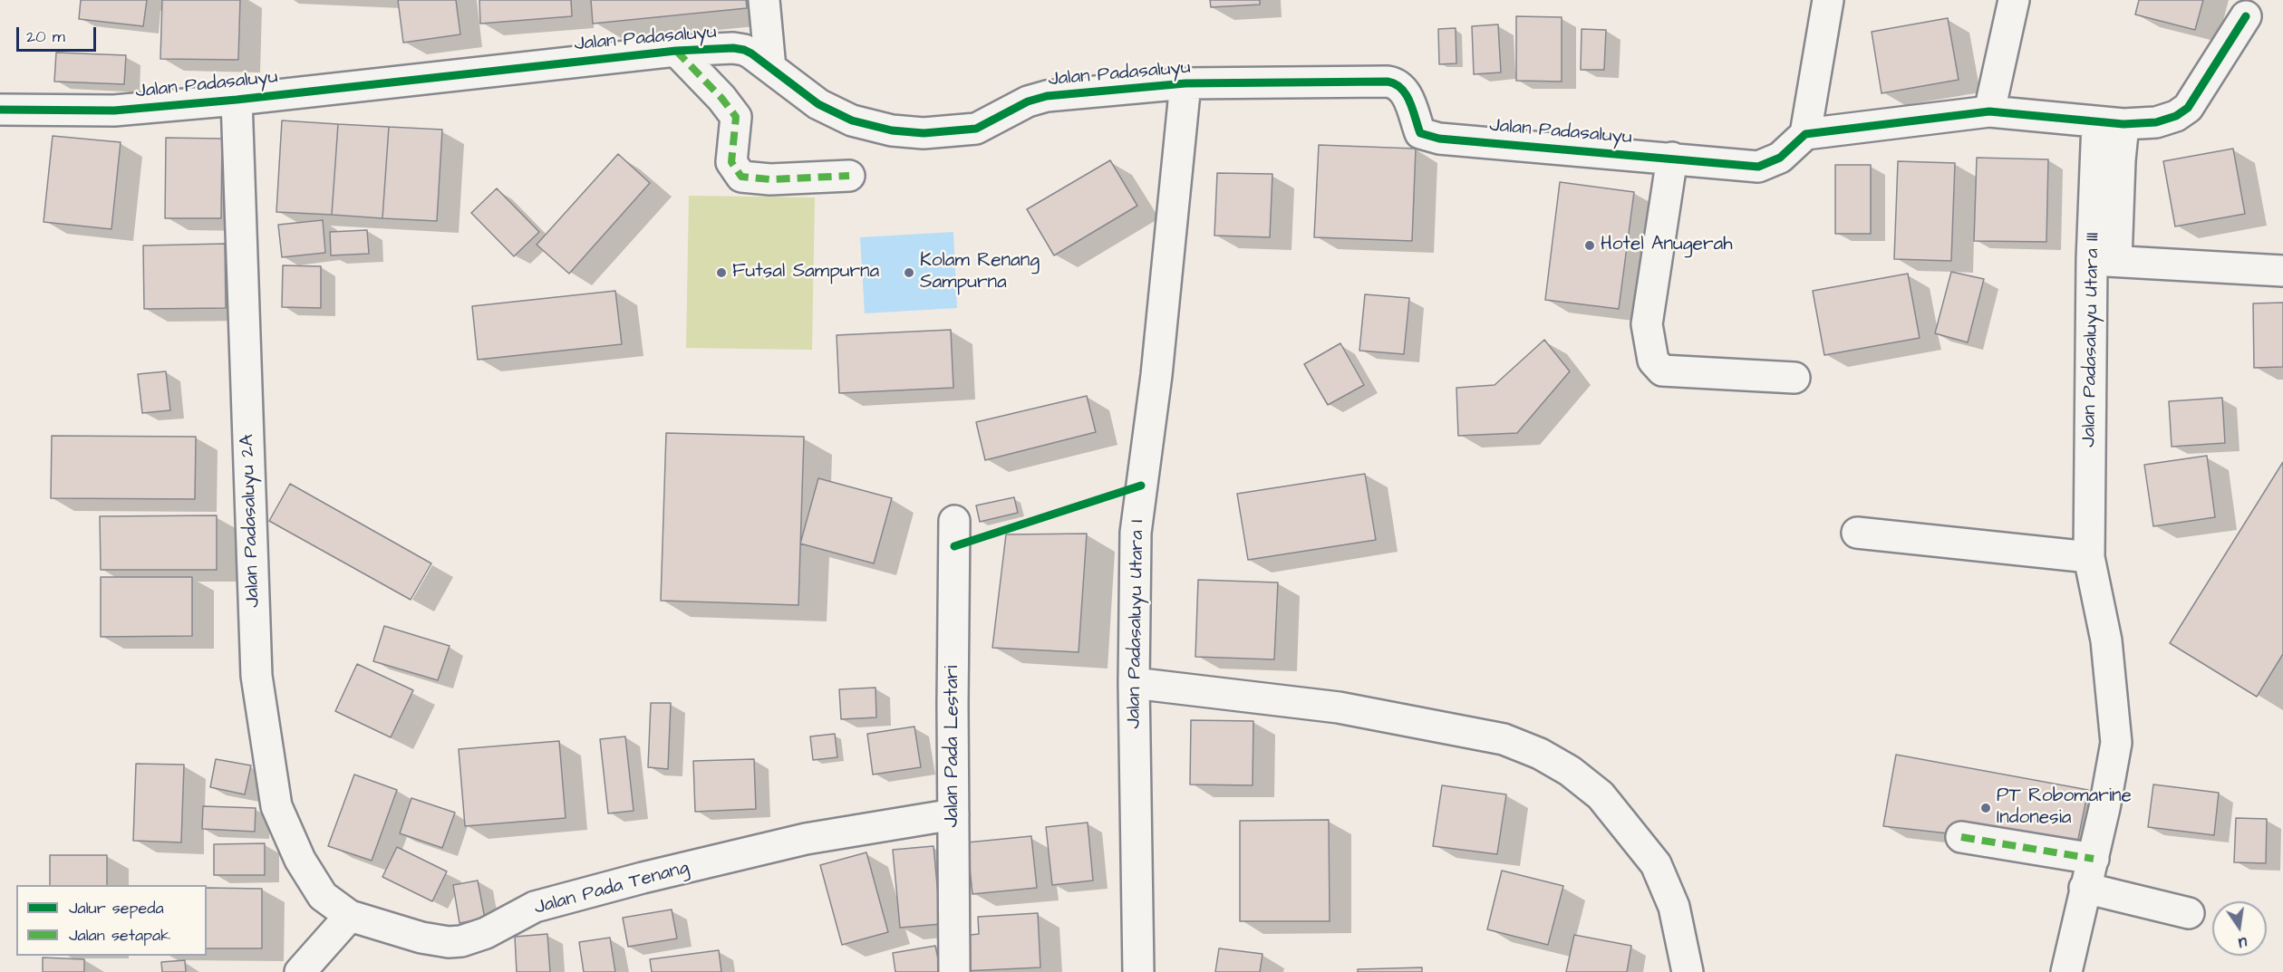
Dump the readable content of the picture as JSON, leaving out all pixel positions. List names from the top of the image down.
{
  "streets": {
    "street": [
      "Jalan Padasaluyu",
      "Jalan Padasaluyu Utara III",
      "Jalan Padasaluyu 2A",
      "Jalan Padasaluyu Utara I",
      "Jalan Pada Lestari",
      "Jalan Pada Tenang"
    ]
  },
  "crossings": [
    ["Jalan Padasaluyu", "Jalan Padasaluyu 2A"],
    ["Jalan Padasaluyu", "Jalan Padasaluyu Utara I"],
    ["Jalan Padasaluyu 2A", "Jalan Pada Tenang"],
    ["Jalan Pada Lestari", "Jalan Pada Tenang"]
  ],
  "places": [
    "Hotel Anugerah",
    "Futsal Sampurna",
    "Kolam Renang Sampurna",
    "PT Robomarine Indonesia"
  ],
  "legend": ["Jalur sepeda", "Jalan setapak"],
  "scale_bar": "20 m",
  "north": "bottom"
}
